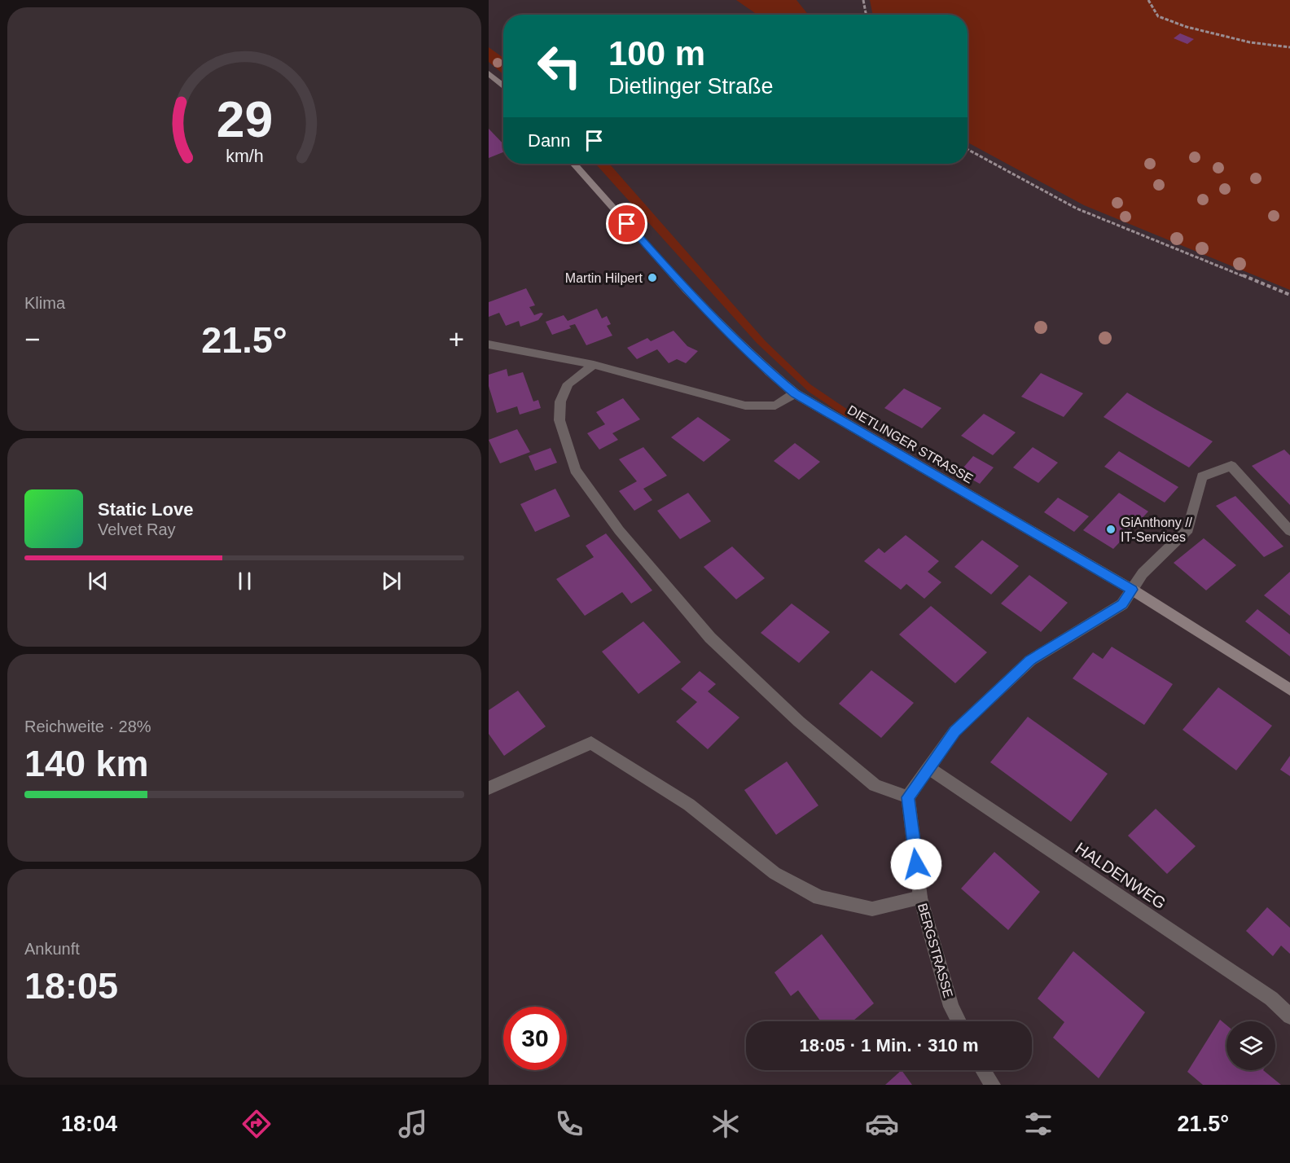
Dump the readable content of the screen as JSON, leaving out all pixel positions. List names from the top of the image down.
{
  "streets": {
    "street": ["DIETLINGER STRASSE", "HALDENWEG", "BERGSTRASSE"]
  },
  "places": ["Martin Hilpert", "GiAnthony // IT-Services"],
  "page": {
    "turn": ["100 m", "Dietlinger Straße"],
    "then": "Dann",
    "tile": [
      "Klima",
      ["Reichweite · 28%", "140 km"],
      ["Ankunft", "18:05"]
    ],
    "heat": ["−", "21.5°", "+"],
    "song": ["Static Love", "Velvet Ray"],
    "limit": "30",
    "trip": "18:05 · 1 Min. · 310 m",
    "tabs": ["18:04", "21.5°"],
    "gauge": ["29", "km/h"]
  }
}
